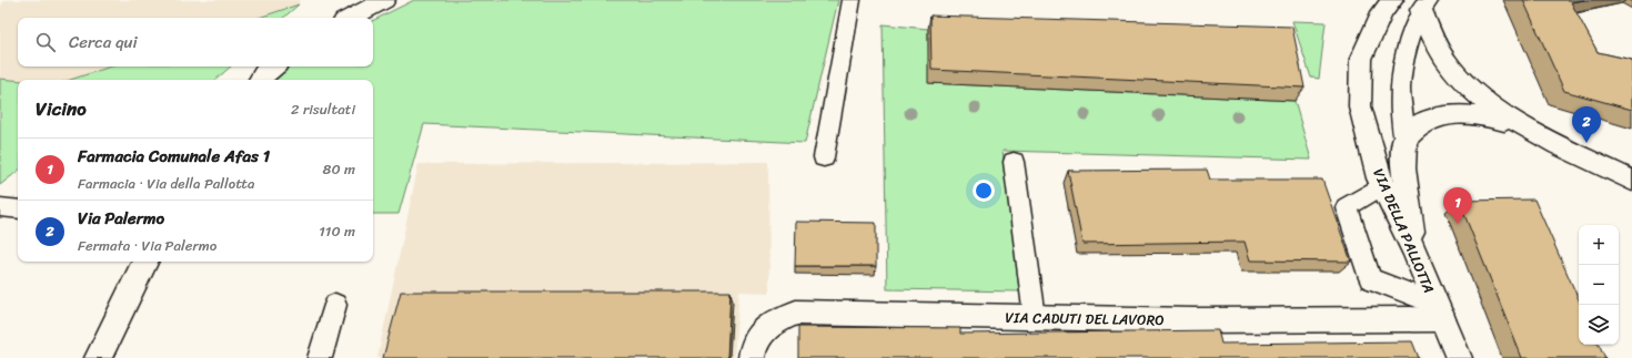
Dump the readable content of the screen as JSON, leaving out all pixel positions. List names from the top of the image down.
{
  "streets": {
    "main road": ["VIA DELLA PALLOTTA", "VIA CADUTI DEL LAVORO"]
  },
  "crossings": [
    ["VIA DELLA PALLOTTA", "VIA CADUTI DEL LAVORO"]
  ],
  "page": {
    "search": "Cerca qui",
    "heading": ["Vicino", "2 risultati"],
    "pins": ["2", "1"],
    "list": [
      {
        "mark": "1",
        "name": "Farmacia Comunale Afas 1",
        "note": "Farmacia · Via della Pallotta",
        "value": "80 m"
      },
      {
        "mark": "2",
        "name": "Via Palermo",
        "note": "Fermata · Via Palermo",
        "value": "110 m"
      }
    ],
    "map_buttons": ["+", "−"]
  }
}
